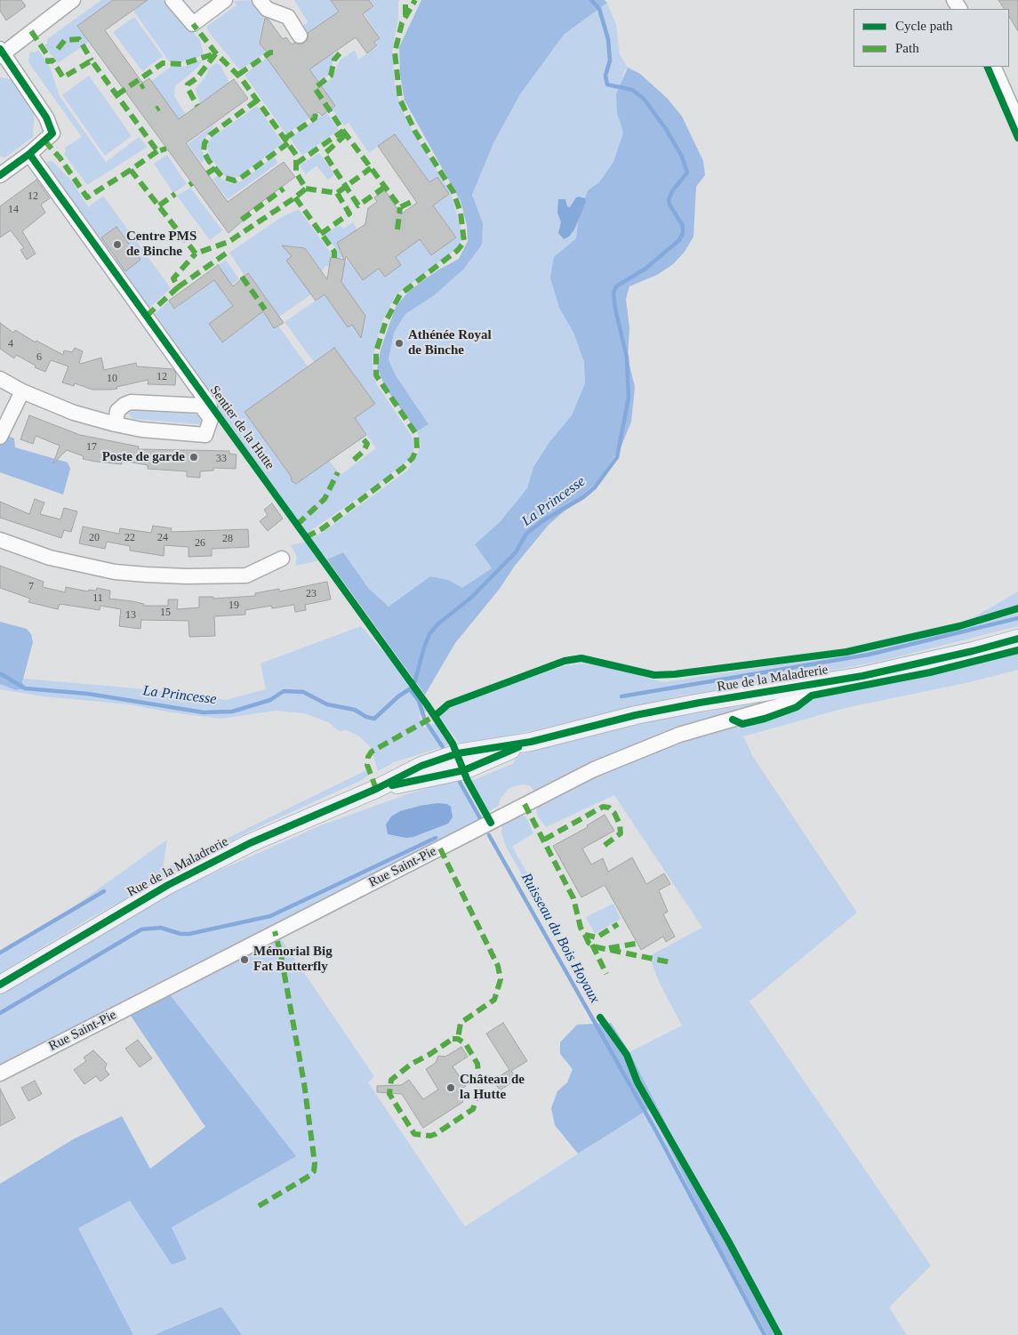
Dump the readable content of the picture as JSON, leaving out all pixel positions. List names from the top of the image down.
{
  "streets": {
    "main road": ["Rue de la Maladrerie"],
    "street": ["Sentier de la Hutte", "Rue Saint-Pie"]
  },
  "crossings": [
    ["Rue de la Maladrerie", "Rue Saint-Pie"]
  ],
  "water": ["La Princesse", "Ruisseau du Bois Hoyaux"],
  "places": [
    "Centre PMS de Binche",
    "Athénée Royal de Binche",
    "Poste de garde",
    "Mémorial Big Fat Butterfly",
    "Château de la Hutte"
  ],
  "house_numbers": [
    "12",
    "14",
    "4",
    "6",
    "12",
    "10",
    "17",
    "33",
    "20",
    "22",
    "24",
    "28",
    "26",
    "7",
    "23",
    "11",
    "19",
    "15",
    "13"
  ],
  "legend": ["Cycle path", "Path"]
}
